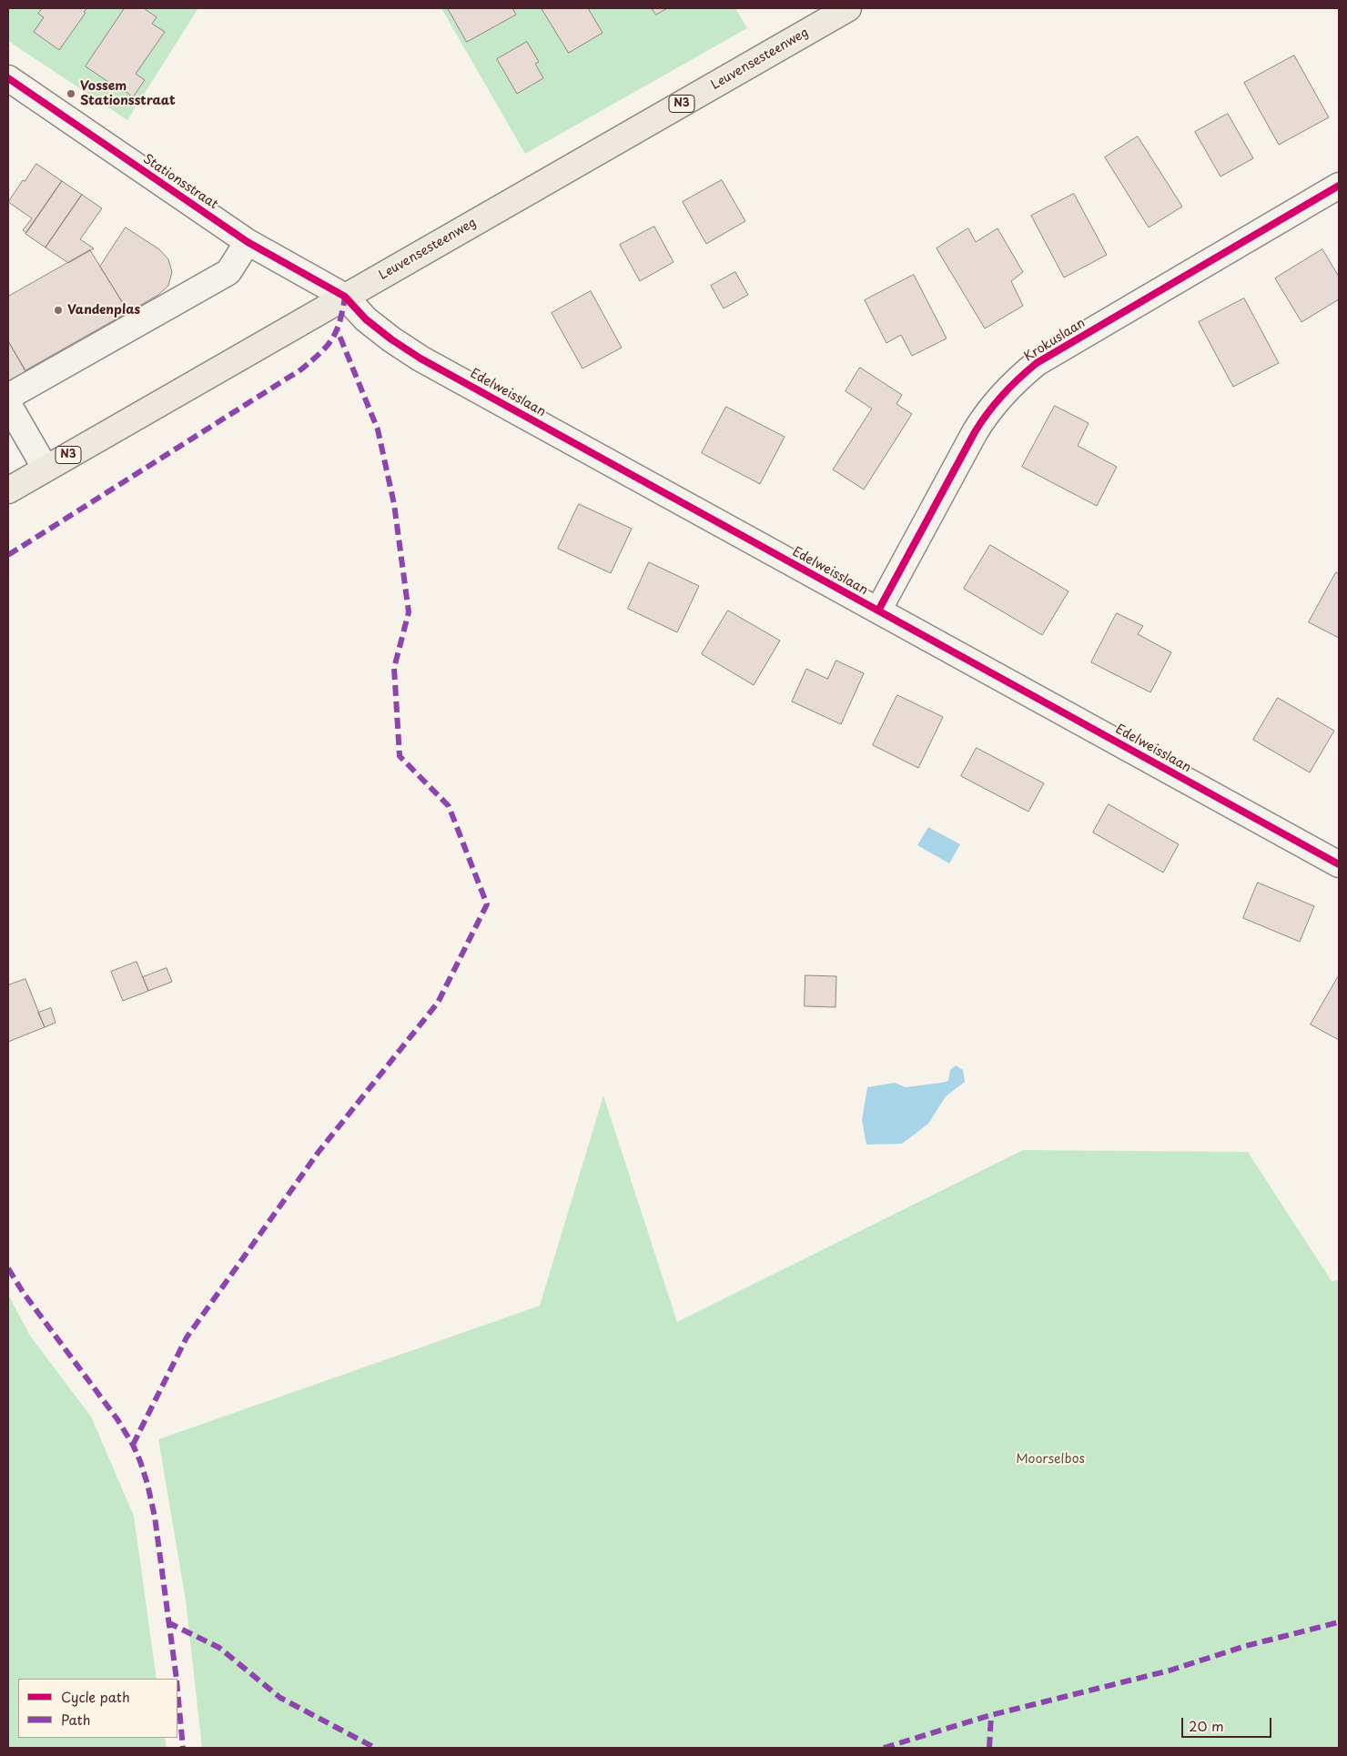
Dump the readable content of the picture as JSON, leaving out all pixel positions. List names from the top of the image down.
{
  "streets": {
    "main road": ["Leuvensesteenweg", "N3"],
    "street": ["Stationsstraat", "Krokuslaan", "Edelweisslaan"]
  },
  "crossings": [
    ["Leuvensesteenweg", "Stationsstraat"],
    ["Leuvensesteenweg", "Edelweisslaan"],
    ["Stationsstraat", "Edelweisslaan"],
    ["Krokuslaan", "Edelweisslaan"]
  ],
  "parks": ["Moorselbos"],
  "places": ["Vossem Stationsstraat", "Vandenplas"],
  "legend": ["Cycle path", "Path"],
  "scale_bar": "20 m"
}
